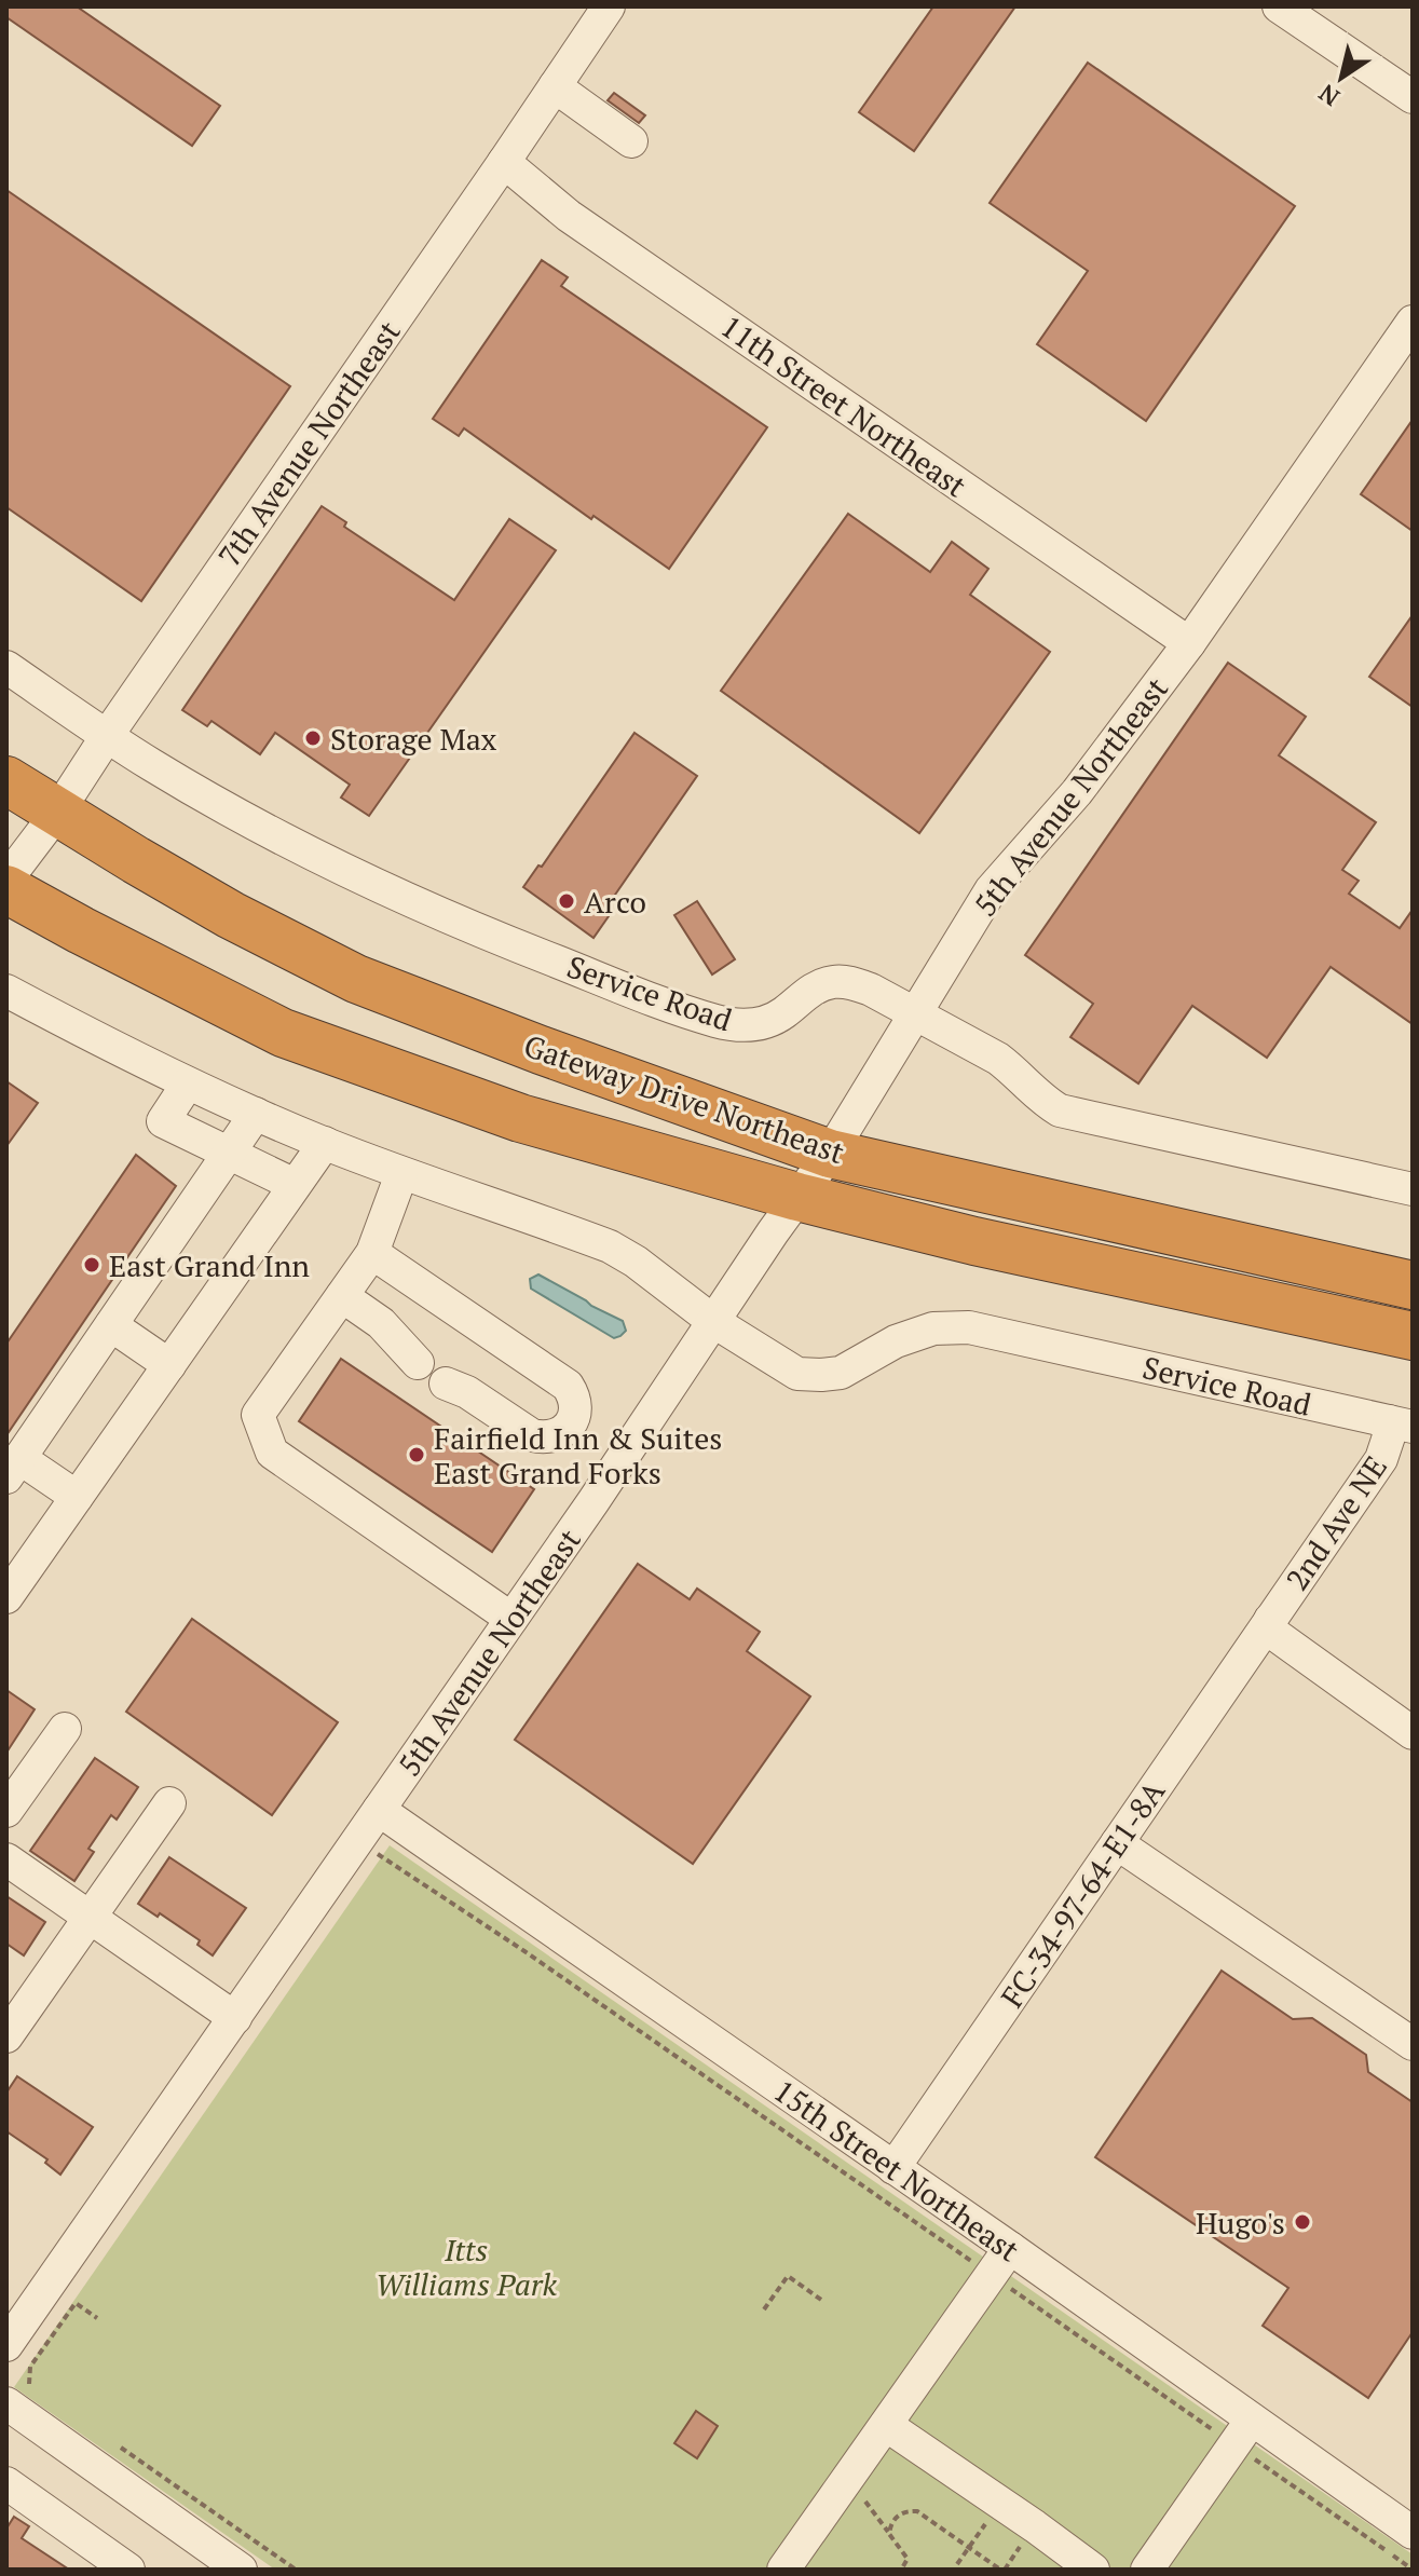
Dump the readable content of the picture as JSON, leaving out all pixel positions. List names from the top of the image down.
{
  "streets": {
    "highway": ["Gateway Drive Northeast"],
    "street": [
      "11th Street Northeast",
      "7th Avenue Northeast",
      "5th Avenue Northeast",
      "Service Road",
      "2nd Ave NE",
      "FC-34-97-64-E1-8A",
      "15th Street Northeast"
    ]
  },
  "crossings": [
    ["11th Street Northeast", "7th Avenue Northeast"],
    ["11th Street Northeast", "5th Avenue Northeast"],
    ["7th Avenue Northeast", "Service Road"],
    ["7th Avenue Northeast", "Gateway Drive Northeast"],
    ["5th Avenue Northeast", "Service Road"],
    ["5th Avenue Northeast", "Gateway Drive Northeast"],
    ["5th Avenue Northeast", "15th Street Northeast"],
    ["Service Road", "2nd Ave NE"],
    ["2nd Ave NE", "FC-34-97-64-E1-8A"],
    ["FC-34-97-64-E1-8A", "15th Street Northeast"]
  ],
  "parks": ["Itts Williams Park"],
  "places": [
    "Storage Max",
    "Arco",
    "East Grand Inn",
    "Fairfield Inn & Suites East Grand Forks",
    "Hugo's"
  ],
  "north": "bottom left"
}
